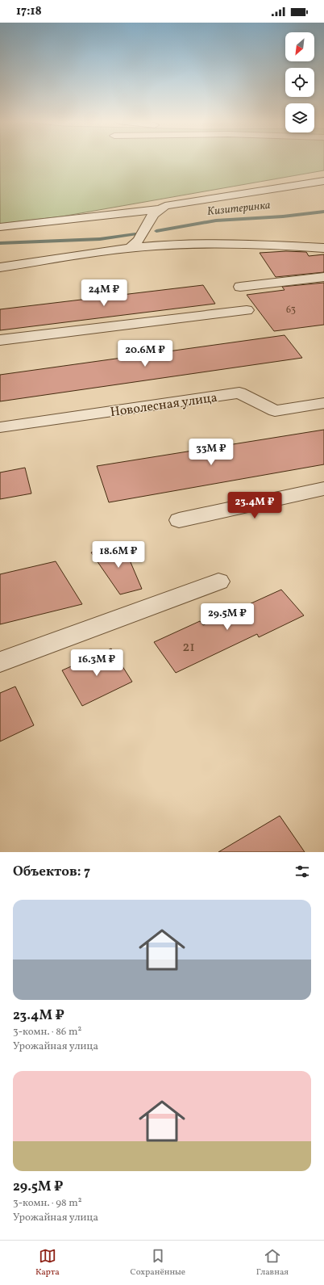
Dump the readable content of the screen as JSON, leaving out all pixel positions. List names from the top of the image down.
{
  "streets": {
    "street": ["Новолесная улица"]
  },
  "water": ["Кизитеринка"],
  "house_numbers": ["63", "21"],
  "north": "bottom left",
  "page": {
    "status": "17:18",
    "price": [
      "24M ₽",
      "20.6M ₽",
      "33M ₽",
      "23.4M ₽",
      "18.6M ₽",
      "29.5M ₽",
      "16.3M ₽"
    ],
    "heading": "Объектов: 7",
    "list": [
      {
        "name": "23.4M ₽",
        "note": "3-комн. · 86 m² · Урожайная улица"
      },
      {
        "name": "29.5M ₽",
        "note": "3-комн. · 98 m² · Урожайная улица"
      }
    ],
    "tabs": ["Карта", "Сохранённые", "Главная"]
  }
}
